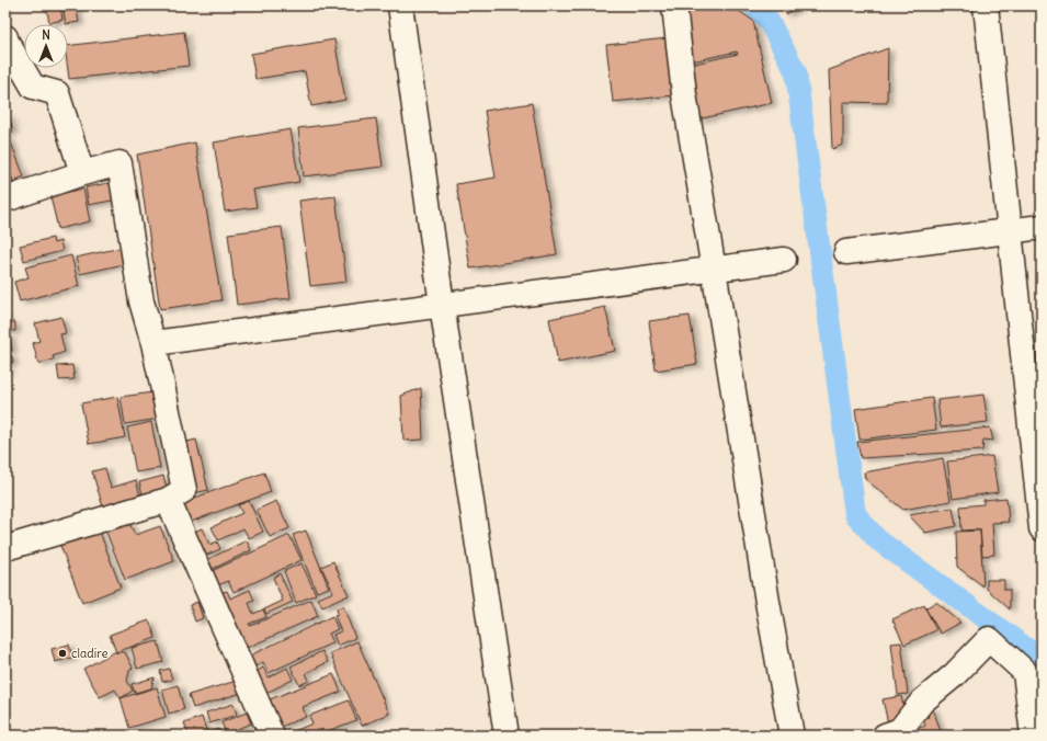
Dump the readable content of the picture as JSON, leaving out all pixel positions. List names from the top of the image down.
{
  "places": ["cladire"],
  "north": "top"
}
